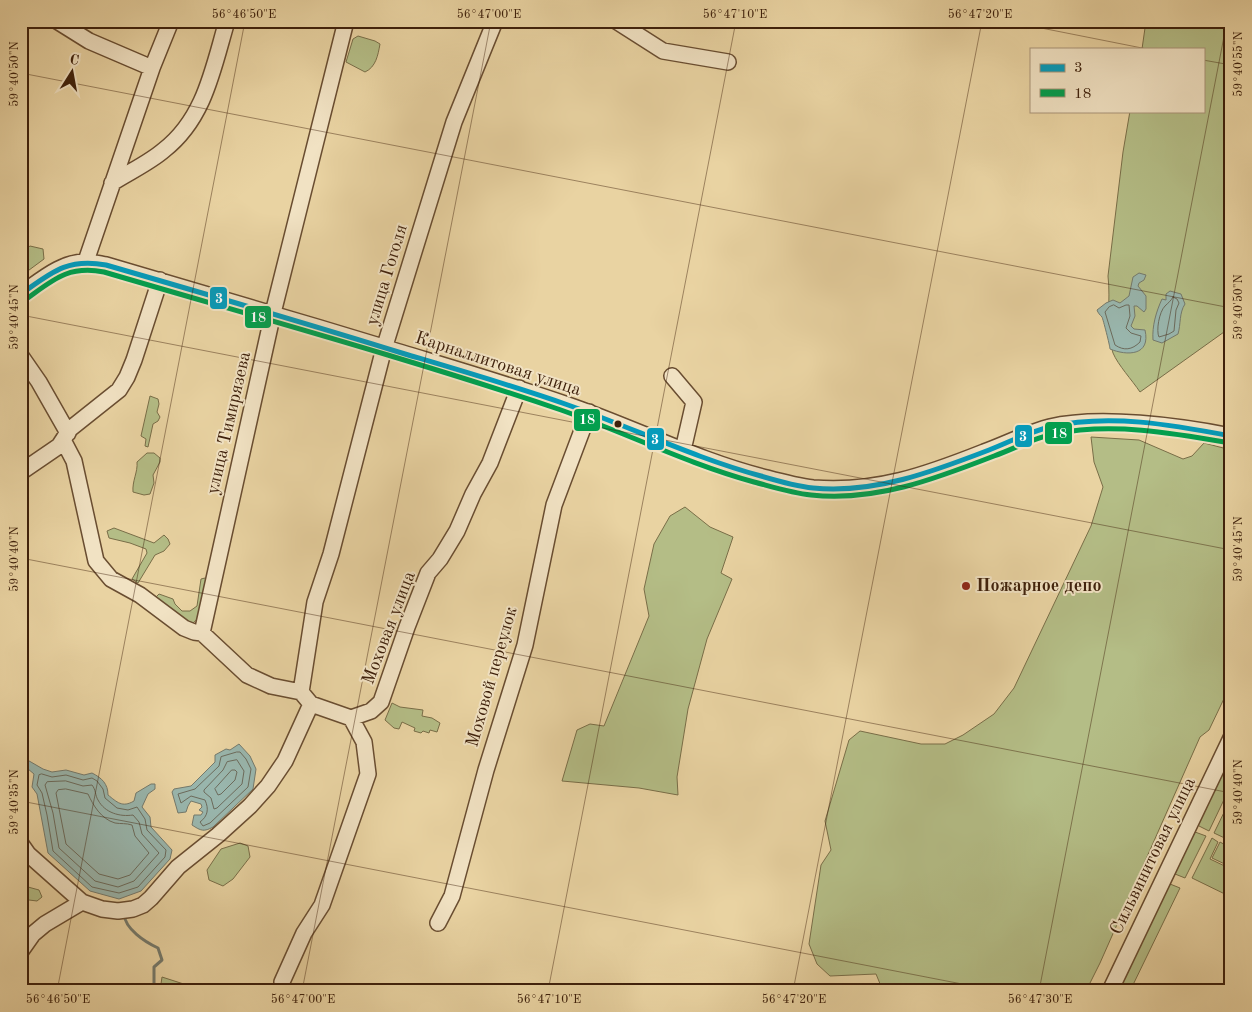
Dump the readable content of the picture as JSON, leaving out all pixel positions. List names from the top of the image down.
{
  "streets": {
    "street": [
      "улица Гоголя",
      "Карналлитовая улица",
      "улица Тимирязева",
      "Моховая улица",
      "Моховой переулок",
      "Сильвинитовая улица"
    ]
  },
  "crossings": [
    ["улица Гоголя", "Карналлитовая улица"],
    ["Карналлитовая улица", "улица Тимирязева"],
    ["Карналлитовая улица", "Моховая улица"],
    ["Карналлитовая улица", "Моховой переулок"]
  ],
  "places": ["Пожарное депо"],
  "lines": ["transit line 3", "transit line 18"],
  "legend": ["3", "18"],
  "north": "top",
  "coordinates": [
    "56°46'50\"E",
    "56°47'00\"E",
    "56°47'10\"E",
    "56°47'20\"E",
    "59°40'55\"N",
    "59°40'50\"N",
    "59°40'45\"N",
    "59°40'40\"N",
    "59°40'35\"N",
    "56°47'30\"E"
  ]
}
